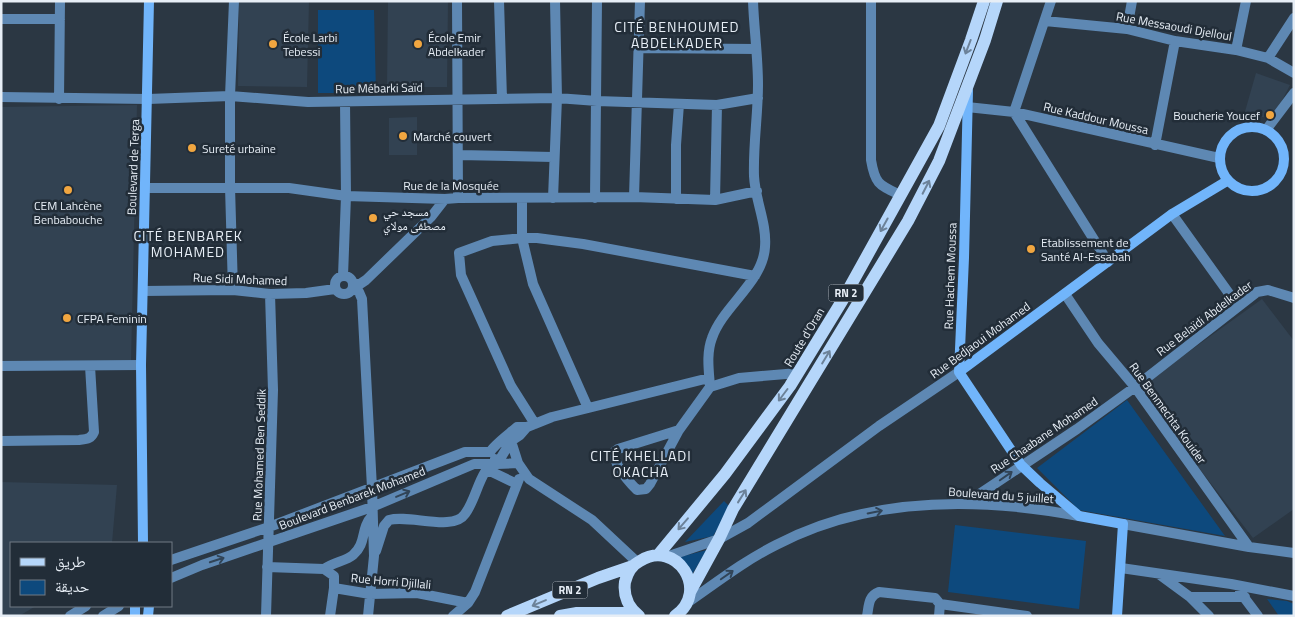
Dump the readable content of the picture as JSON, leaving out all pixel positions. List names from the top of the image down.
{
  "streets": {
    "main road": ["RN 2", "Route d'Oran"],
    "street": [
      "Rue Messaoudi Djelloul",
      "Rue Mébarki Saïd",
      "Rue Kaddour Moussa",
      "Boulevard de Terga",
      "Rue de la Mosquée",
      "Rue Hachem Moussa",
      "Rue Sidi Mohamed",
      "Rue Belaïdi Abdelkader",
      "Rue Bedjaoui Mohamed",
      "Rue Benmechta Kouider",
      "Rue Chaabane Mohamed",
      "Rue Mohamed Ben Seddik",
      "Boulevard du 5 juillet",
      "Boulevard Benbarek Mohamed",
      "Rue Horri Djillali"
    ]
  },
  "crossings": [
    ["Rue Mébarki Saïd", "Boulevard de Terga"],
    ["Rue Kaddour Moussa", "Rue Hachem Moussa"],
    ["Rue Kaddour Moussa", "Rue Bedjaoui Mohamed"],
    ["Boulevard de Terga", "Rue de la Mosquée"],
    ["Boulevard de Terga", "Rue Sidi Mohamed"],
    ["Rue Hachem Moussa", "RN 2"],
    ["Rue Hachem Moussa", "Rue Bedjaoui Mohamed"],
    ["Rue Sidi Mohamed", "Rue Mohamed Ben Seddik"],
    ["RN 2", "Rue Bedjaoui Mohamed"],
    ["RN 2", "Boulevard du 5 juillet"],
    ["Rue Belaïdi Abdelkader", "Rue Benmechta Kouider"],
    ["Rue Belaïdi Abdelkader", "Rue Chaabane Mohamed"],
    ["Route d'Oran", "Rue Bedjaoui Mohamed"],
    ["Rue Bedjaoui Mohamed", "Rue Benmechta Kouider"],
    ["Rue Benmechta Kouider", "Rue Chaabane Mohamed"],
    ["Rue Chaabane Mohamed", "Boulevard du 5 juillet"],
    ["Rue Mohamed Ben Seddik", "Boulevard Benbarek Mohamed"]
  ],
  "one_way": ["Boulevard du 5 juillet"],
  "districts": ["CITÉ BENHOUMED ABDELKADER", "CITÉ BENBAREK MOHAMED", "CITÉ KHELLADI OKACHA"],
  "places": [
    "École Larbi Tebessi",
    "École Emir Abdelkader",
    "Boucherie Youcef",
    "Marché couvert",
    "Sureté urbaine",
    "CEM Lahcène Benbabouche",
    "مسجد حي مصطفى مولاي",
    "Etablissement de Santé Al-Essabah",
    "CFPA Feminin"
  ],
  "legend": ["طريق", "حديقة"]
}
